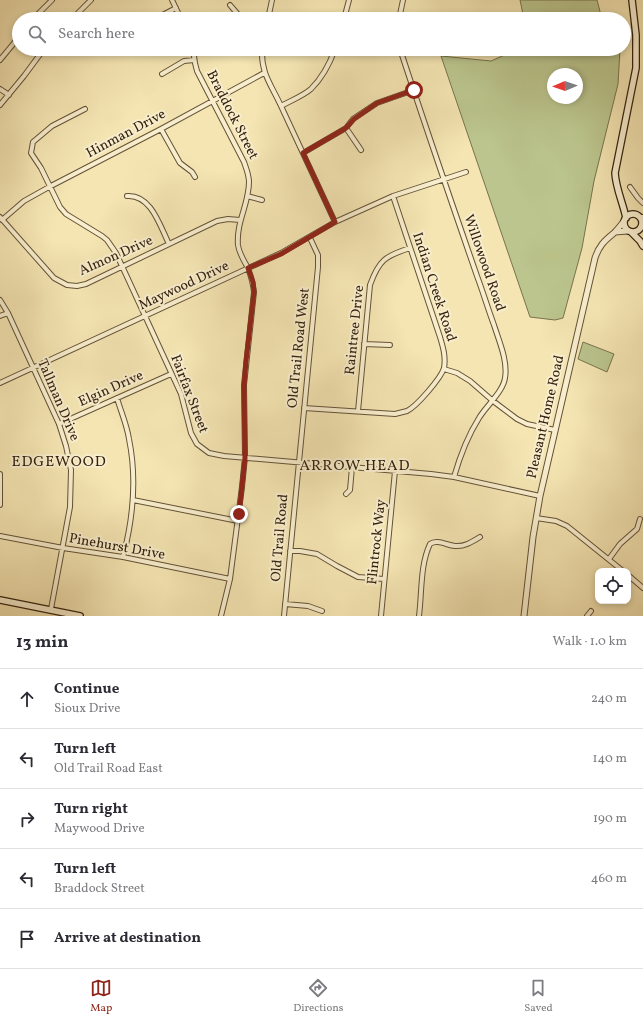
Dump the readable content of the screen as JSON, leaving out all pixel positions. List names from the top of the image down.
{
  "streets": {
    "street": [
      "Braddock Street",
      "Hinman Drive",
      "Almon Drive",
      "Willowood Road",
      "Maywood Drive",
      "Indian Creek Road",
      "Raintree Drive",
      "Old Trail Road West",
      "Elgin Drive",
      "Fairfax Street",
      "Tallman Drive",
      "Pleasant Home Road",
      "Old Trail Road",
      "Flintrock Way",
      "Pinehurst Drive"
    ]
  },
  "crossings": [
    ["Braddock Street", "Hinman Drive"],
    ["Braddock Street", "Almon Drive"],
    ["Braddock Street", "Maywood Drive"],
    ["Braddock Street", "Fairfax Street"],
    ["Braddock Street", "Pinehurst Drive"],
    ["Hinman Drive", "Almon Drive"],
    ["Hinman Drive", "Fairfax Street"],
    ["Almon Drive", "Fairfax Street"],
    ["Willowood Road", "Maywood Drive"],
    ["Willowood Road", "Fairfax Street"],
    ["Maywood Drive", "Indian Creek Road"],
    ["Maywood Drive", "Old Trail Road West"],
    ["Maywood Drive", "Fairfax Street"],
    ["Maywood Drive", "Tallman Drive"],
    ["Indian Creek Road", "Raintree Drive"],
    ["Old Trail Road West", "Fairfax Street"],
    ["Old Trail Road West", "Old Trail Road"],
    ["Elgin Drive", "Fairfax Street"],
    ["Elgin Drive", "Tallman Drive"],
    ["Fairfax Street", "Pleasant Home Road"],
    ["Fairfax Street", "Old Trail Road"],
    ["Fairfax Street", "Flintrock Way"],
    ["Tallman Drive", "Pinehurst Drive"]
  ],
  "districts": ["EDGEWOOD", "ARROW HEAD"],
  "north": "left",
  "page": {
    "search": "Search here",
    "heading": ["13 min", "Walk · 1.0 km"],
    "list": [
      ["Continue", "Sioux Drive", "240 m"],
      ["Turn left", "Old Trail Road East", "140 m"],
      ["Turn right", "Maywood Drive", "190 m"],
      ["Turn left", "Braddock Street", "460 m"],
      "Arrive at destination"
    ],
    "nav": ["Map", "Directions", "Saved"]
  }
}
